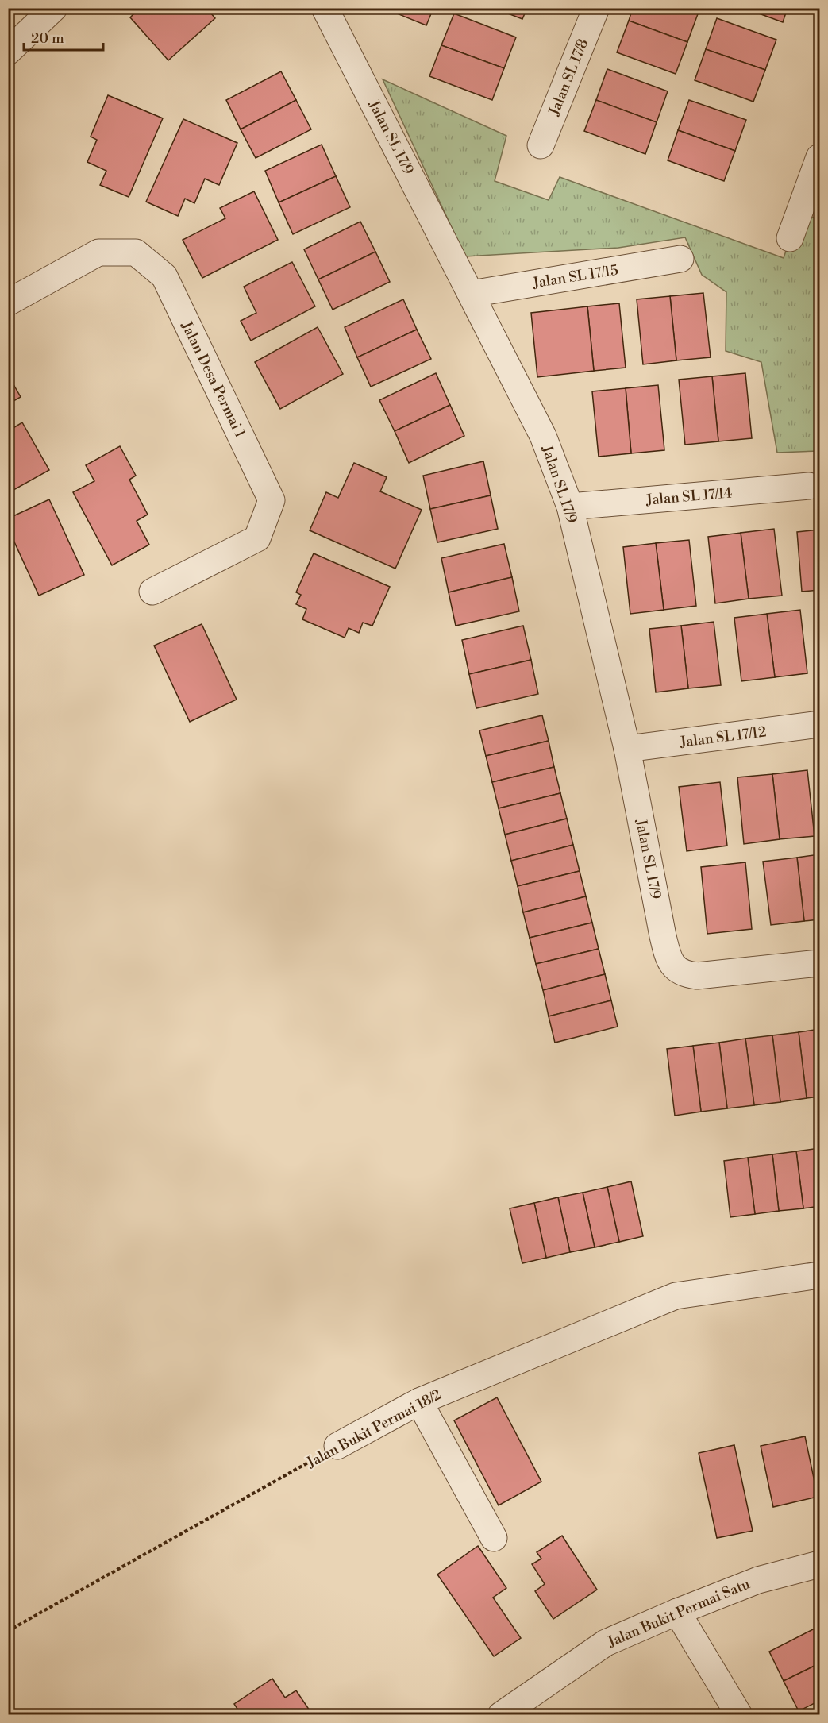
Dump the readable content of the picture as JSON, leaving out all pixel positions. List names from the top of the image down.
{
  "streets": {
    "street": [
      "Jalan SL 17/8",
      "Jalan SL 17/9",
      "Jalan SL 17/15",
      "Jalan Desa Permai 1",
      "Jalan SL 17/14",
      "Jalan SL 17/12",
      "Jalan Bukit Permai 18/2",
      "Jalan Bukit Permai Satu"
    ]
  },
  "crossings": [
    ["Jalan SL 17/9", "Jalan SL 17/15"],
    ["Jalan SL 17/9", "Jalan SL 17/14"],
    ["Jalan SL 17/9", "Jalan SL 17/12"]
  ],
  "scale_bar": "20 m"
}
